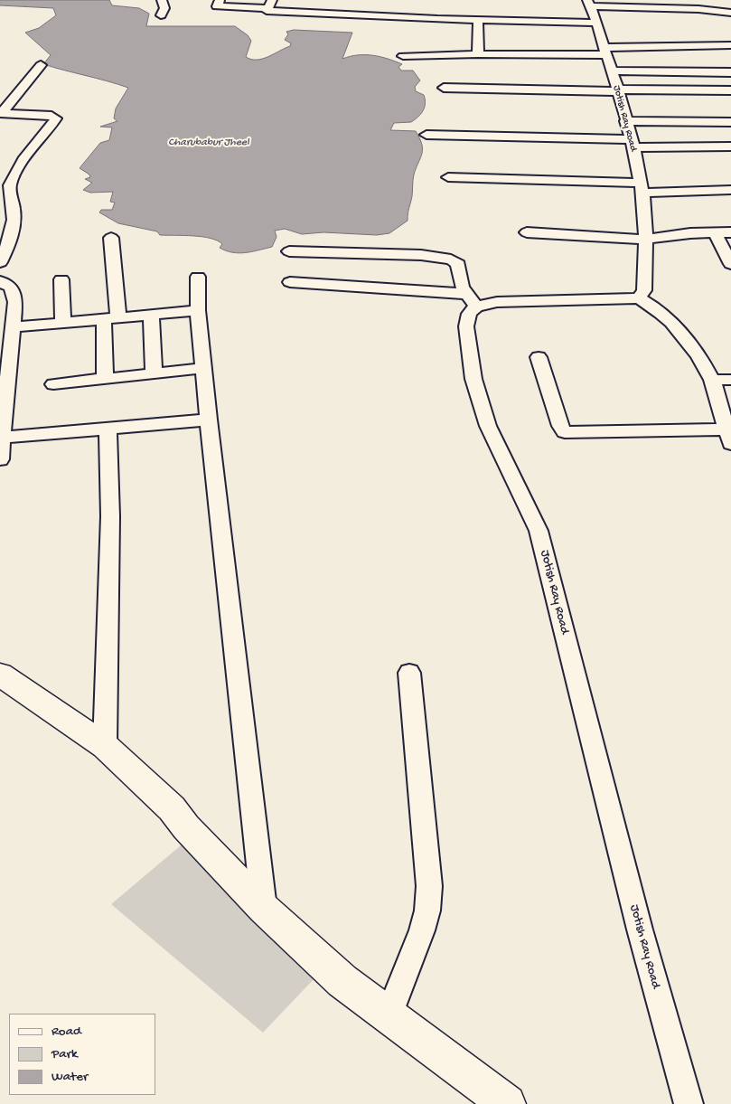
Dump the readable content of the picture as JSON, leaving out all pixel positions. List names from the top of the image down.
{
  "streets": {
    "street": ["Jotish Ray Road"]
  },
  "water": ["Charubabur Jheel"],
  "legend": ["Road", "Park", "Water"]
}
